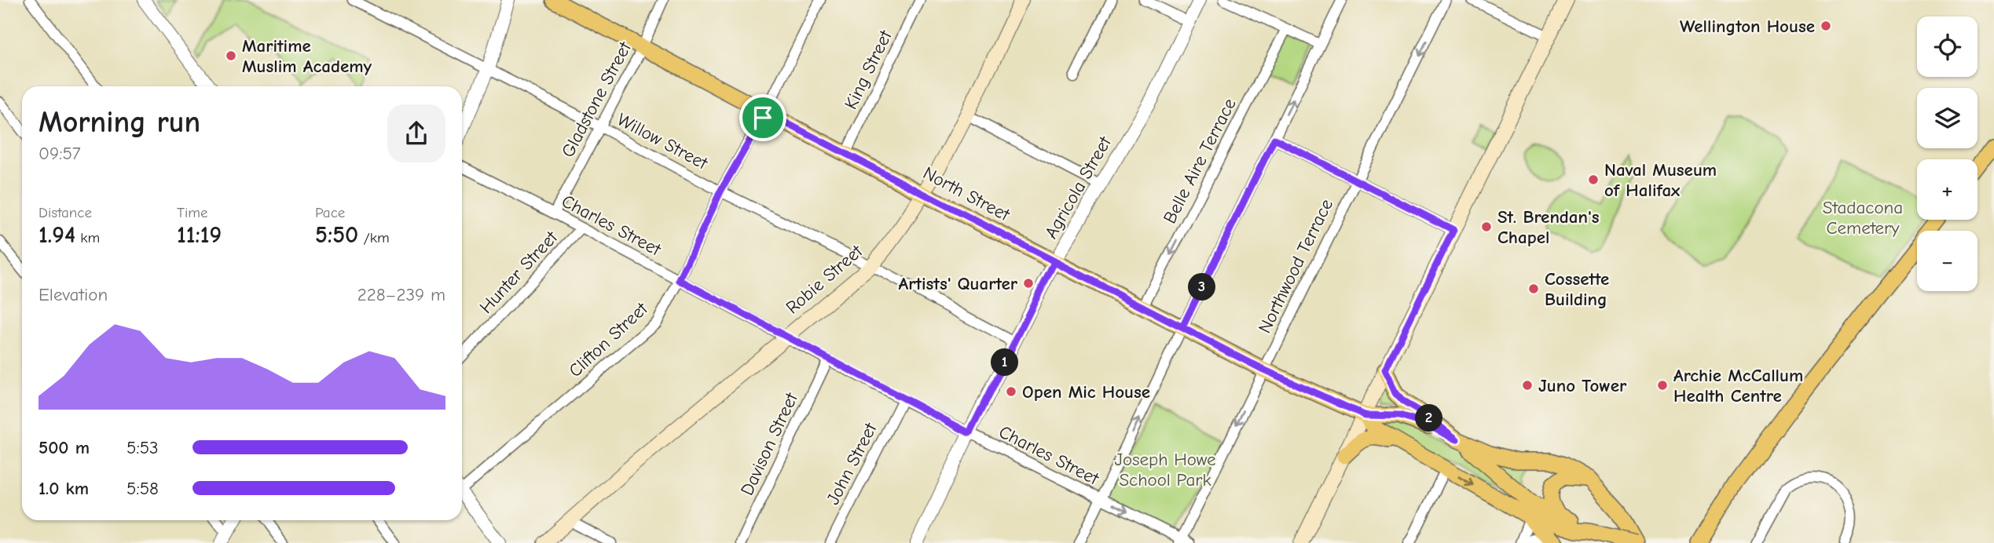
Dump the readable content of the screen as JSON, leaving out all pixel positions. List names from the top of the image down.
{
  "streets": {
    "main road": ["North Street", "Robie Street"],
    "street": [
      "King Street",
      "Gladstone Street",
      "Willow Street",
      "Belle Aire Terrace",
      "Agricola Street",
      "Charles Street",
      "Northwood Terrace",
      "Hunter Street",
      "Clifton Street",
      "Davison Street",
      "John Street"
    ]
  },
  "crossings": [
    ["King Street", "North Street"],
    ["Gladstone Street", "Willow Street"],
    ["Gladstone Street", "North Street"],
    ["Gladstone Street", "Charles Street"],
    ["Willow Street", "Agricola Street"],
    ["Willow Street", "Robie Street"],
    ["Willow Street", "Clifton Street"],
    ["Belle Aire Terrace", "North Street"],
    ["Agricola Street", "North Street"],
    ["Agricola Street", "Charles Street"],
    ["North Street", "Northwood Terrace"],
    ["North Street", "Robie Street"],
    ["North Street", "Clifton Street"],
    ["Charles Street", "Northwood Terrace"],
    ["Charles Street", "Hunter Street"],
    ["Charles Street", "Robie Street"],
    ["Charles Street", "Clifton Street"],
    ["Charles Street", "Davison Street"],
    ["Charles Street", "John Street"]
  ],
  "one_way": ["Northwood Terrace"],
  "parks": ["Stadacona Cemetery", "Joseph Howe School Park"],
  "places": [
    "Wellington House",
    "Maritime Muslim Academy",
    "Naval Museum of Halifax",
    "St. Brendan's Chapel",
    "Artists' Quarter",
    "Cossette Building",
    "Juno Tower",
    "Archie McCallum Health Centre",
    "Open Mic House"
  ],
  "page": {
    "map_buttons": ["+", "−"],
    "heading": ["Morning run", "09:57"],
    "stats": [
      ["Distance", "1.94 km"],
      ["Time", "11:19"],
      ["Pace", "5:50 /km"]
    ],
    "pins": ["3", "1", "2"],
    "chart": ["Elevation", "228–239 m"],
    "list": [
      {
        "name": "500 m",
        "note": "5:53"
      },
      {
        "name": "1.0 km",
        "note": "5:58"
      }
    ]
  }
}
